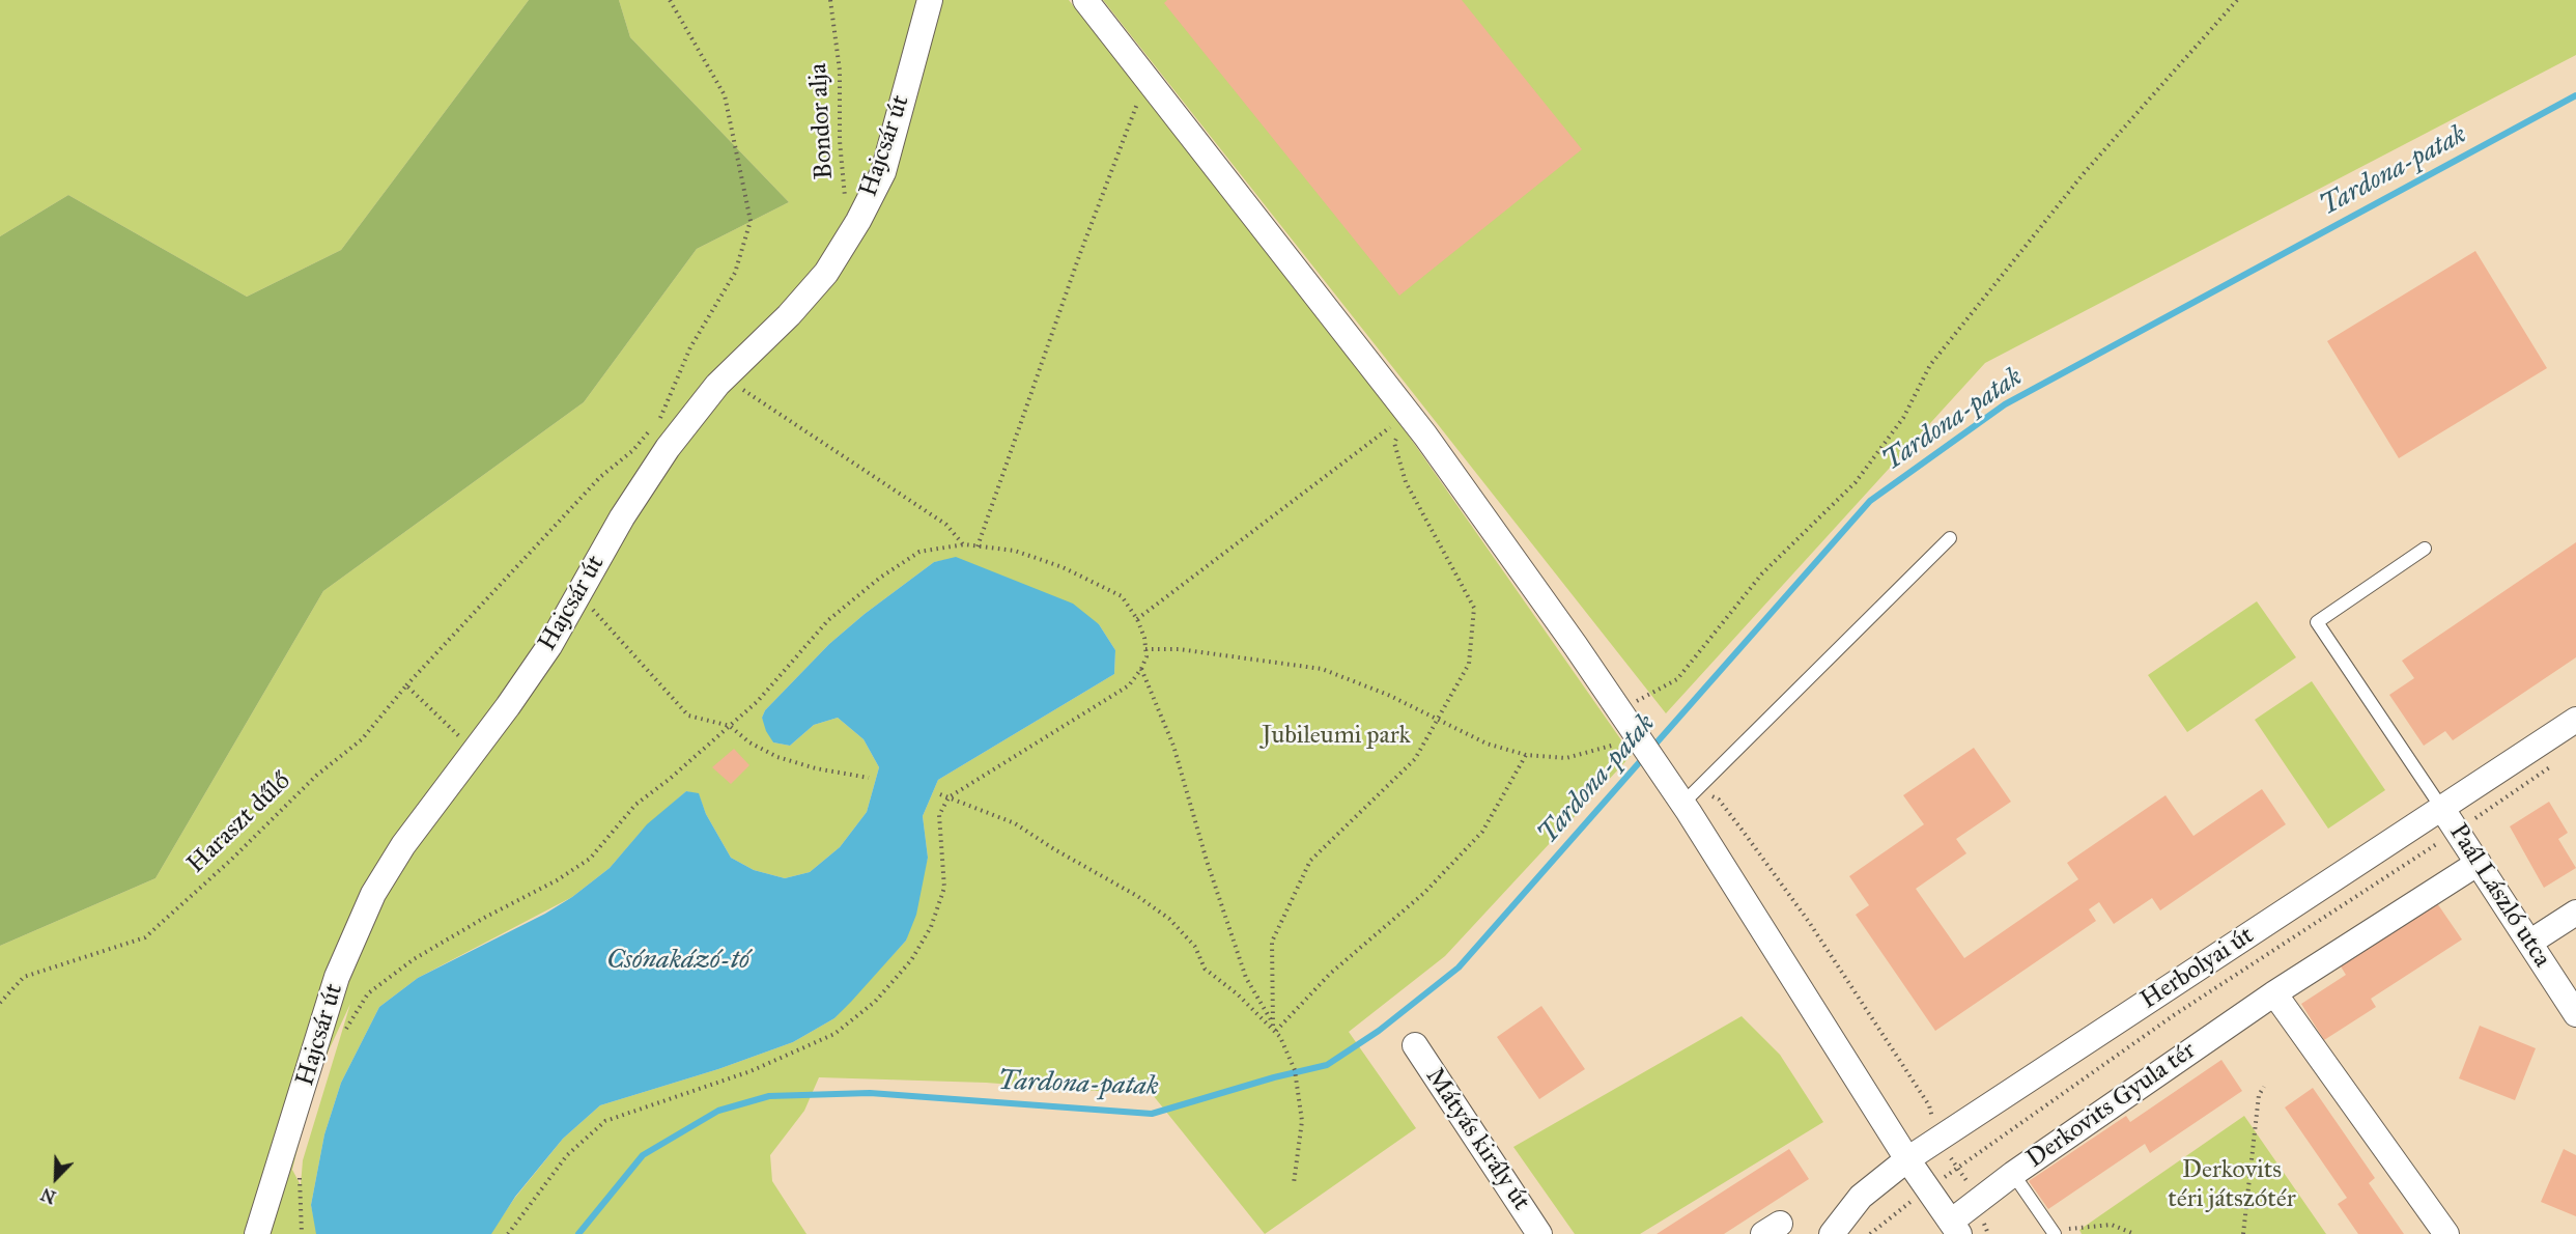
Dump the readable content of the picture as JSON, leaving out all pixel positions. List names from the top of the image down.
{
  "streets": {
    "street": [
      "Hajcsár út",
      "Paál László utca",
      "Herbolyai út",
      "Derkovits Gyula tér",
      "Mátyás király út"
    ],
    "path": ["Bondor alja", "Haraszt dűlő"]
  },
  "crossings": [
    ["Bondor alja", "Hajcsár út"],
    ["Paál László utca", "Herbolyai út"],
    ["Paál László utca", "Derkovits Gyula tér"],
    ["Herbolyai út", "Derkovits Gyula tér"]
  ],
  "water": ["Tardona-patak", "Csónakázó-tó"],
  "parks": ["Jubileumi park", "Derkovits téri játszótér"],
  "north": "bottom left"
}
